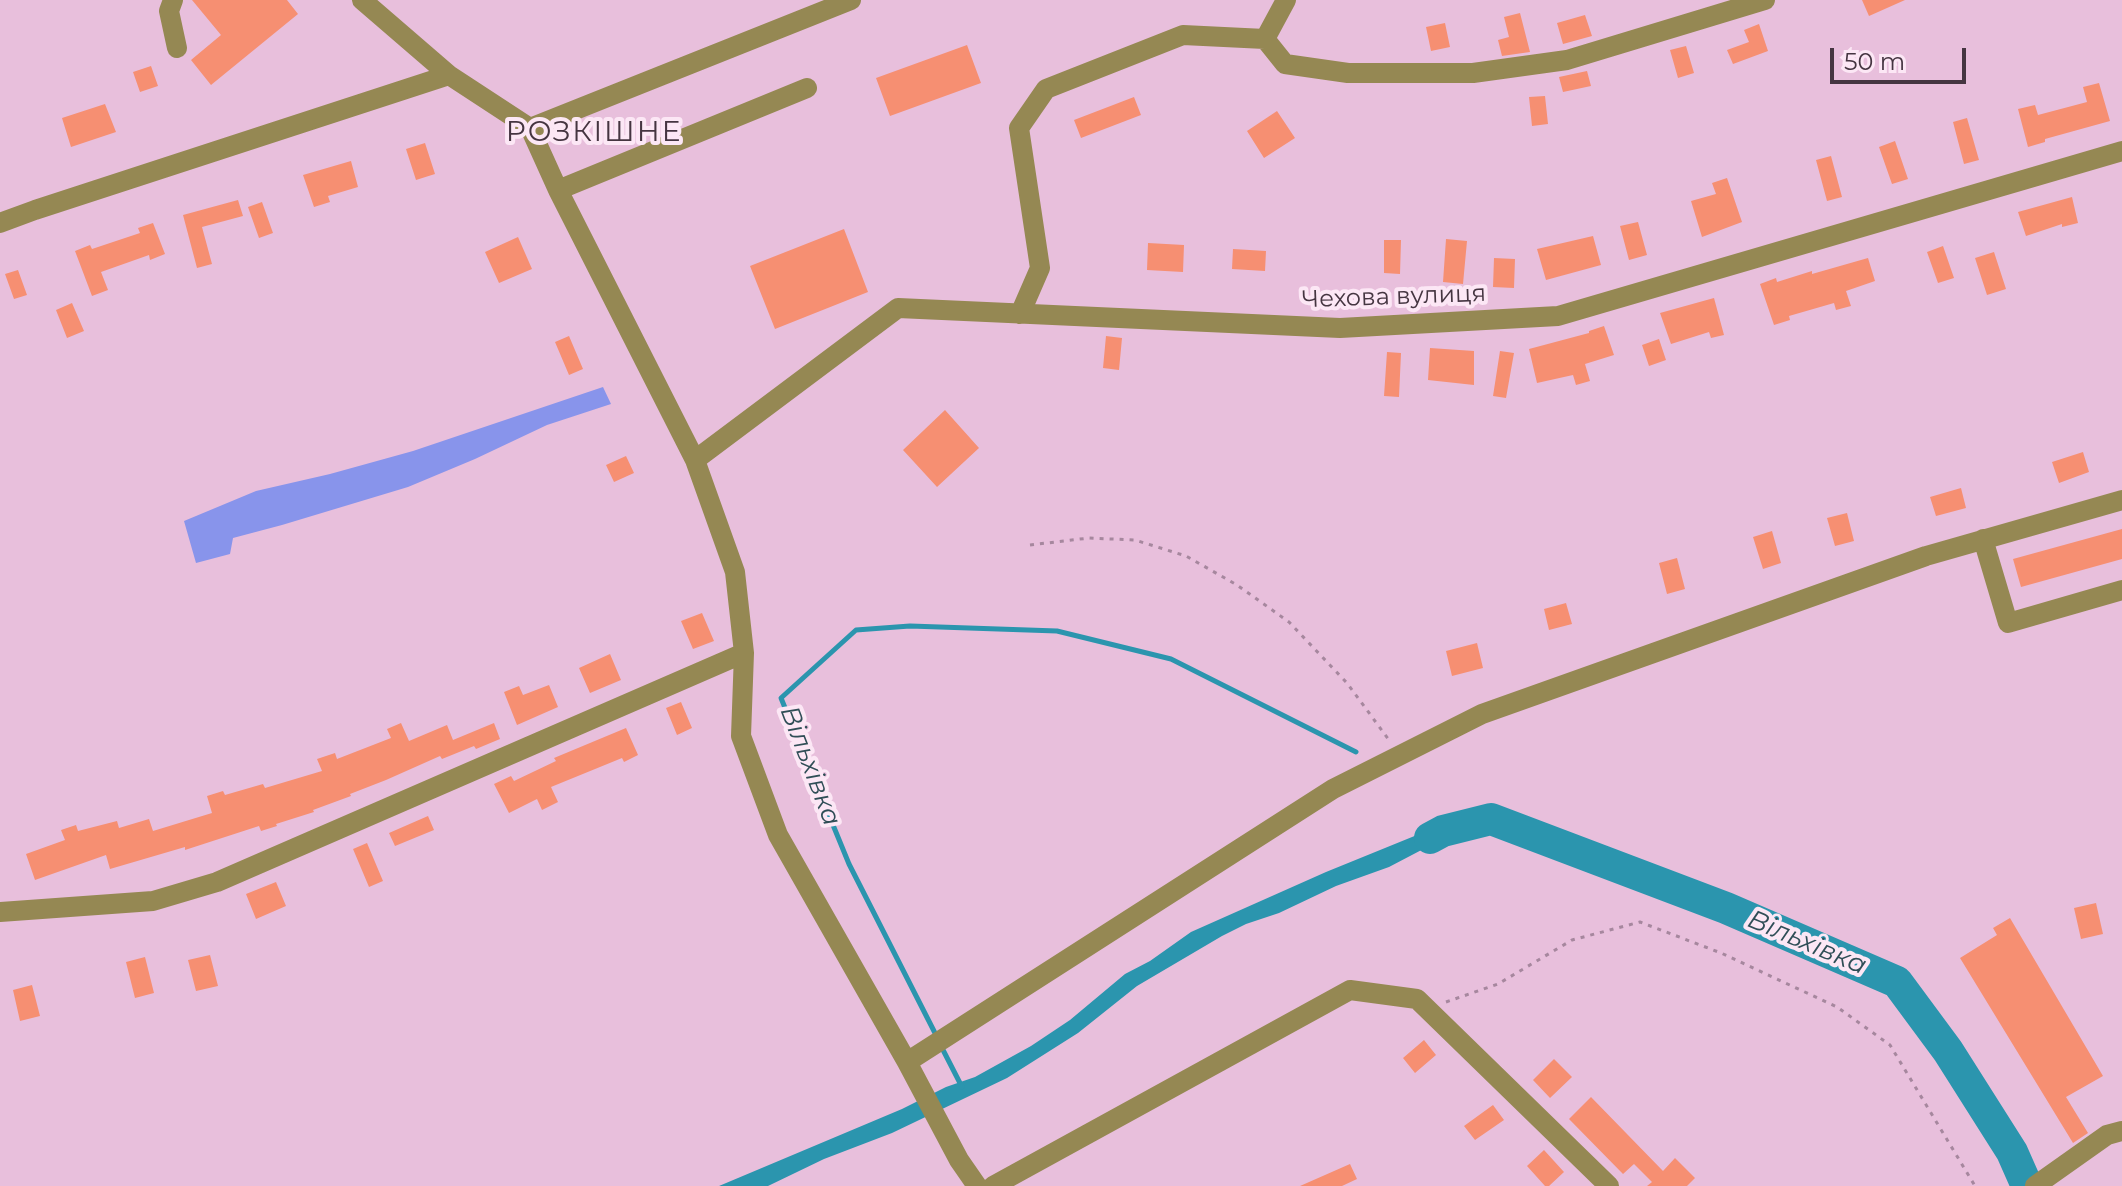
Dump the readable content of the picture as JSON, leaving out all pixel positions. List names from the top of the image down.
{
  "streets": {
    "street": ["Чехова вулиця"]
  },
  "districts": ["РОЗКІШНЕ"],
  "water": ["Вільхівка"],
  "scale_bar": "50 m"
}
